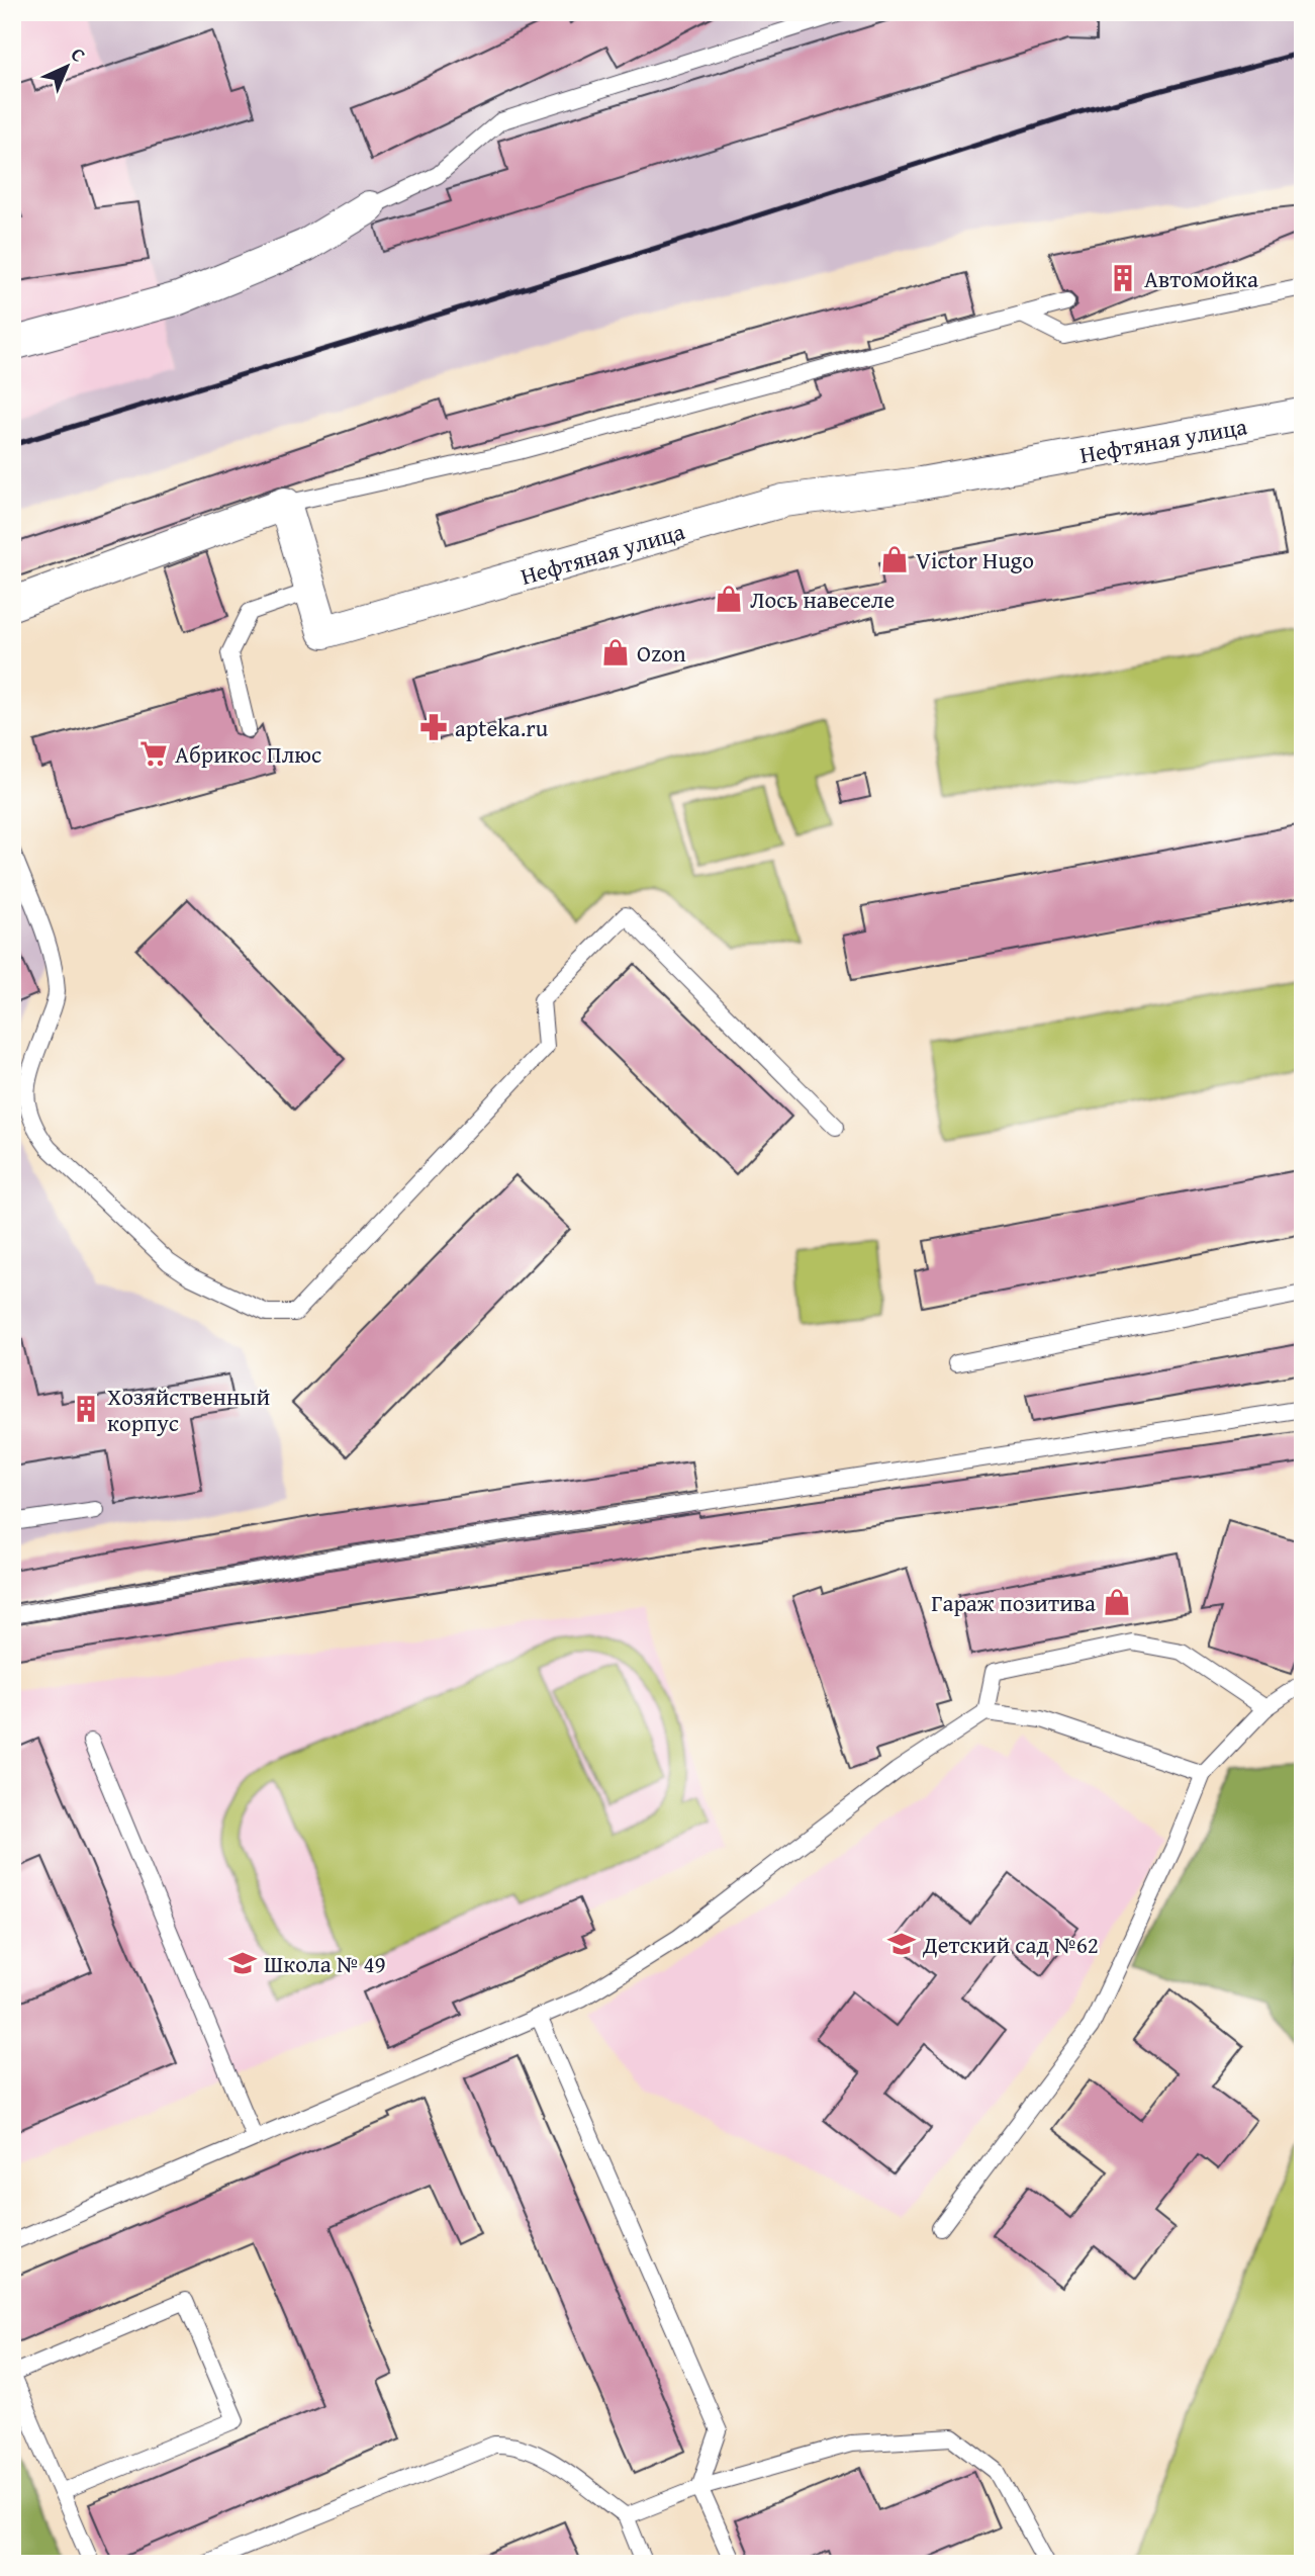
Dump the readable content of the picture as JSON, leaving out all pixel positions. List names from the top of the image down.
{
  "streets": {
    "street": ["Нефтяная улица"]
  },
  "places": {
    "building": ["Автомойка", "Хозяйственный корпус"],
    "shop": [
      "Victor Hugo",
      "Лось навеселе",
      "Ozon",
      "Гараж позитива"
    ],
    "pharmacy": ["apteka.ru"],
    "supermarket": ["Абрикос Плюс"],
    "school or university": ["Детский сад №62", "Школа № 49"]
  },
  "north": "top right"
}
